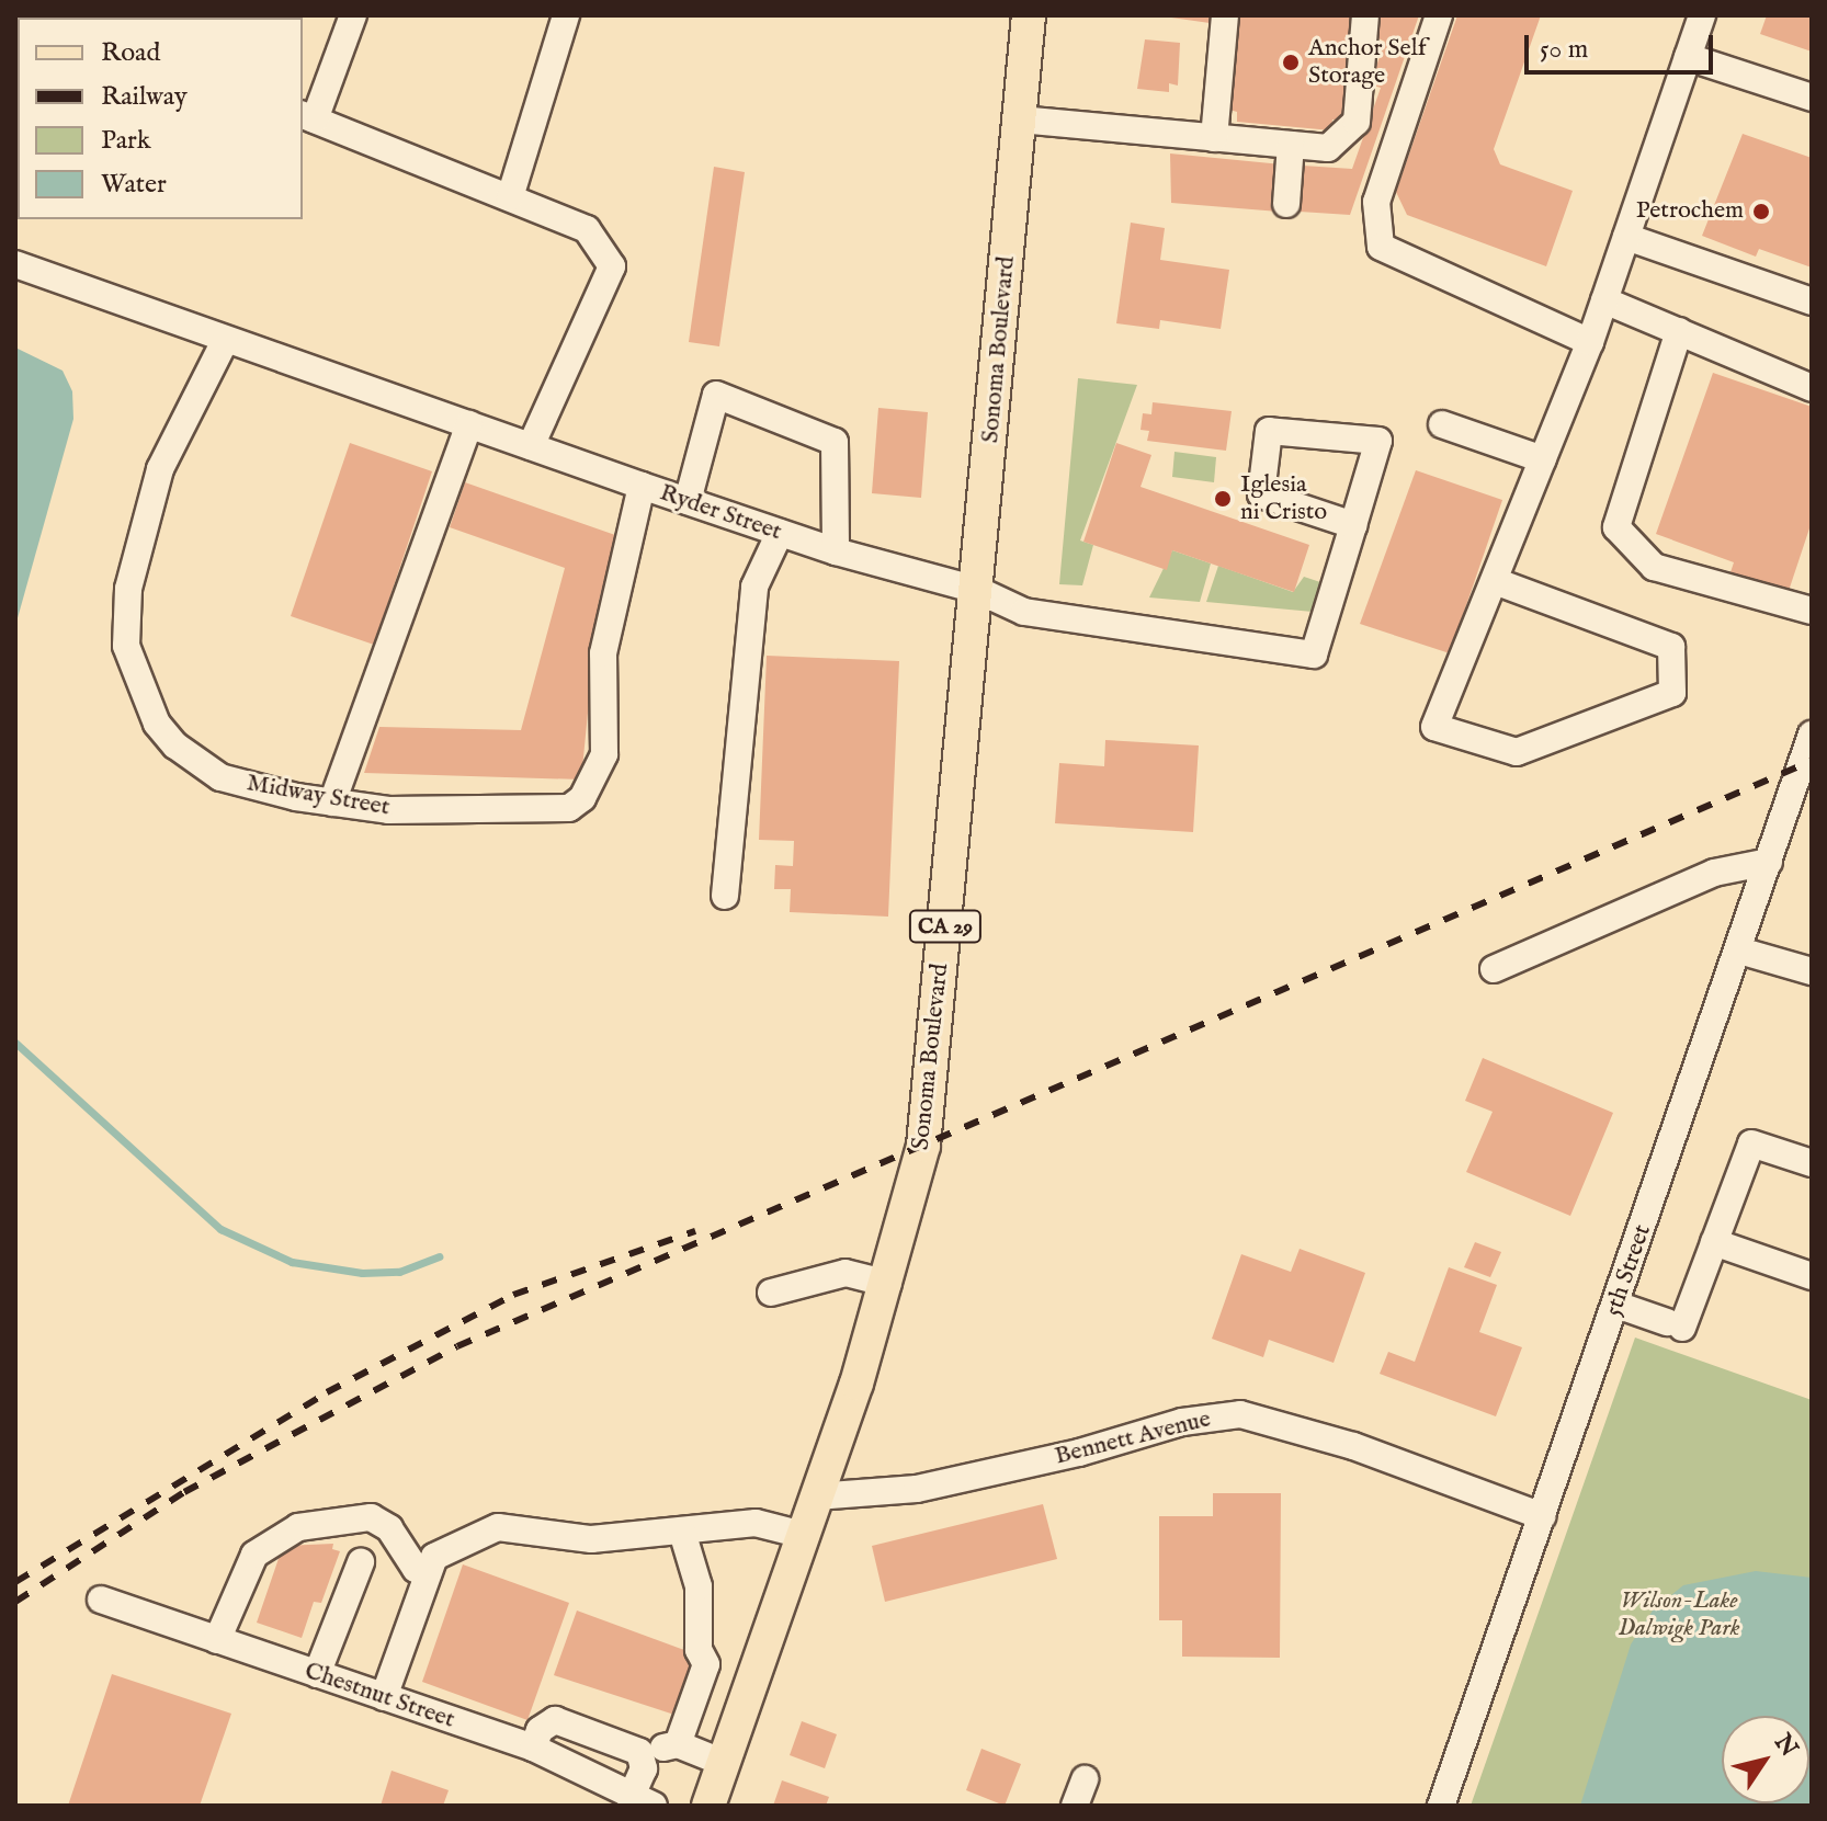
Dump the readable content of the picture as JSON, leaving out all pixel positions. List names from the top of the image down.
{
  "streets": {
    "main road": ["Sonoma Boulevard", "CA 29"],
    "street": [
      "Ryder Street",
      "Midway Street",
      "5th Street",
      "Bennett Avenue",
      "Chestnut Street"
    ]
  },
  "crossings": [
    ["Sonoma Boulevard", "Ryder Street"],
    ["Sonoma Boulevard", "Bennett Avenue"],
    ["Ryder Street", "Midway Street"],
    ["5th Street", "Bennett Avenue"]
  ],
  "parks": ["Wilson-Lake Dalwigk Park"],
  "places": ["Anchor Self Storage", "Petrochem", "Iglesia ni Cristo"],
  "legend": [
    "Road",
    "Railway",
    "Park",
    "Water"
  ],
  "scale_bar": "50 m",
  "north": "top right"
}
